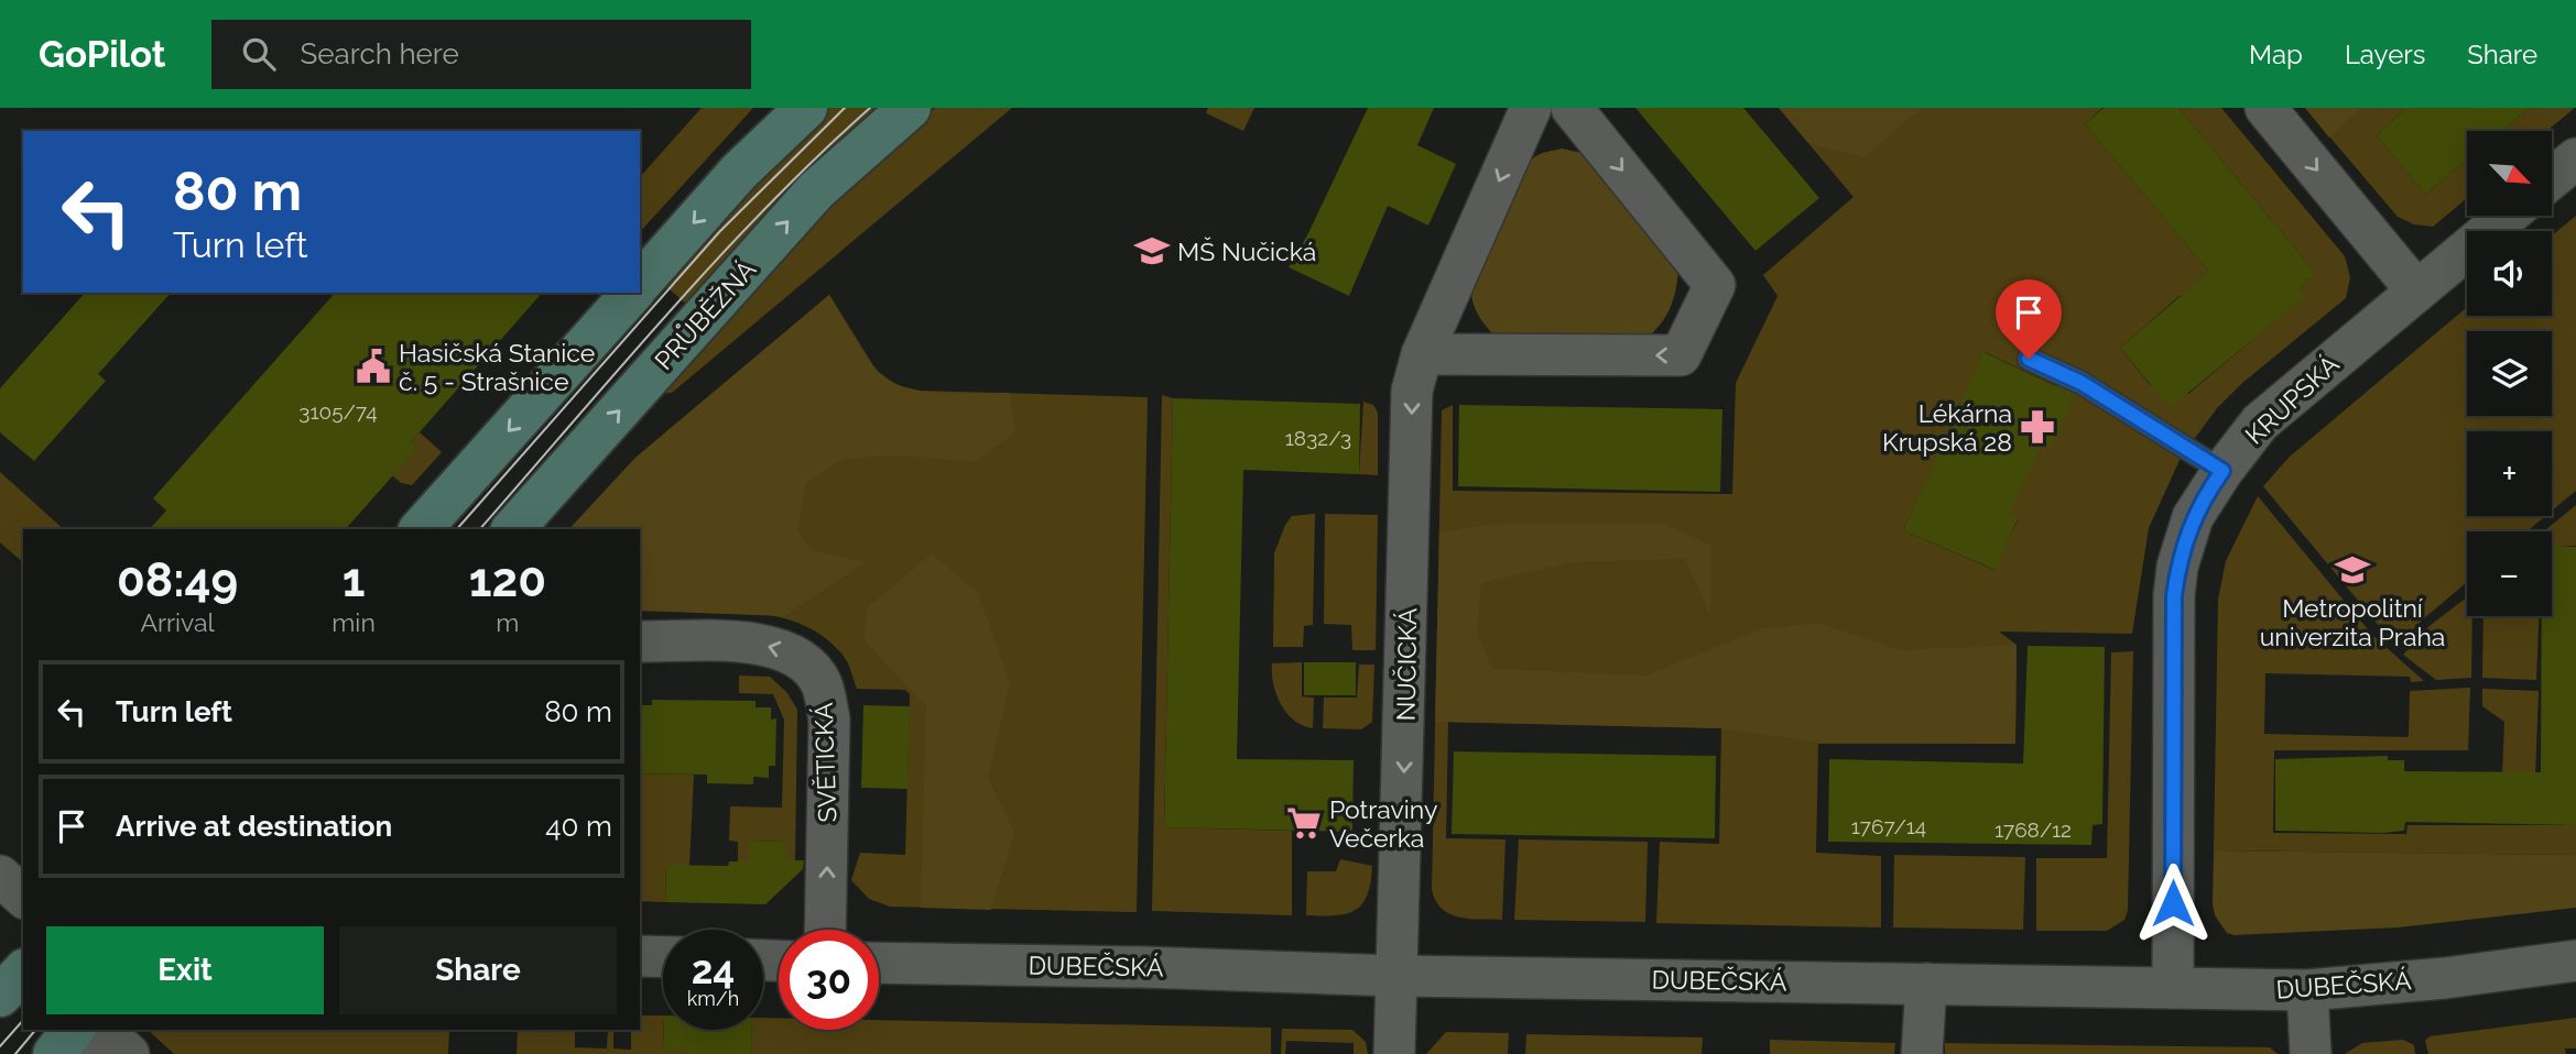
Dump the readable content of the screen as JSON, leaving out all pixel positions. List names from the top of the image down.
{
  "streets": {
    "main road": ["PRŮBĚŽNÁ"],
    "street": [
      "KRUPSKÁ",
      "NUČICKÁ",
      "SVĚTICKÁ",
      "DUBEČSKÁ"
    ]
  },
  "crossings": [
    ["KRUPSKÁ", "DUBEČSKÁ"],
    ["NUČICKÁ", "DUBEČSKÁ"]
  ],
  "one_way": ["NUČICKÁ"],
  "places": {
    "school or university": ["MŠ Nučická", "Metropolitní univerzita Praha"],
    "public building": ["Hasičská Stanice č. 5 - Strašnice"],
    "pharmacy": ["Lékárna Krupská 28"],
    "supermarket": ["Potraviny Večerka"]
  },
  "house_numbers": [
    "3105/74",
    "1832/3",
    "1767/14",
    "1768/12"
  ],
  "north": "bottom right",
  "page": {
    "header": "GoPilot",
    "search": "Search here",
    "nav": ["Map", "Layers", "Share"],
    "map_buttons": ["+", "−"],
    "turn": ["80 m", "Turn left"],
    "eta": [
      "08:49",
      "Arrival",
      "1",
      "min",
      "120",
      "m"
    ],
    "list": [
      {
        "name": "Turn left",
        "value": "80 m"
      },
      {
        "name": "Arrive at destination",
        "value": "40 m"
      }
    ],
    "buttons": ["Exit", "Share"],
    "speed": "24 km/h",
    "limit": "30"
  }
}
